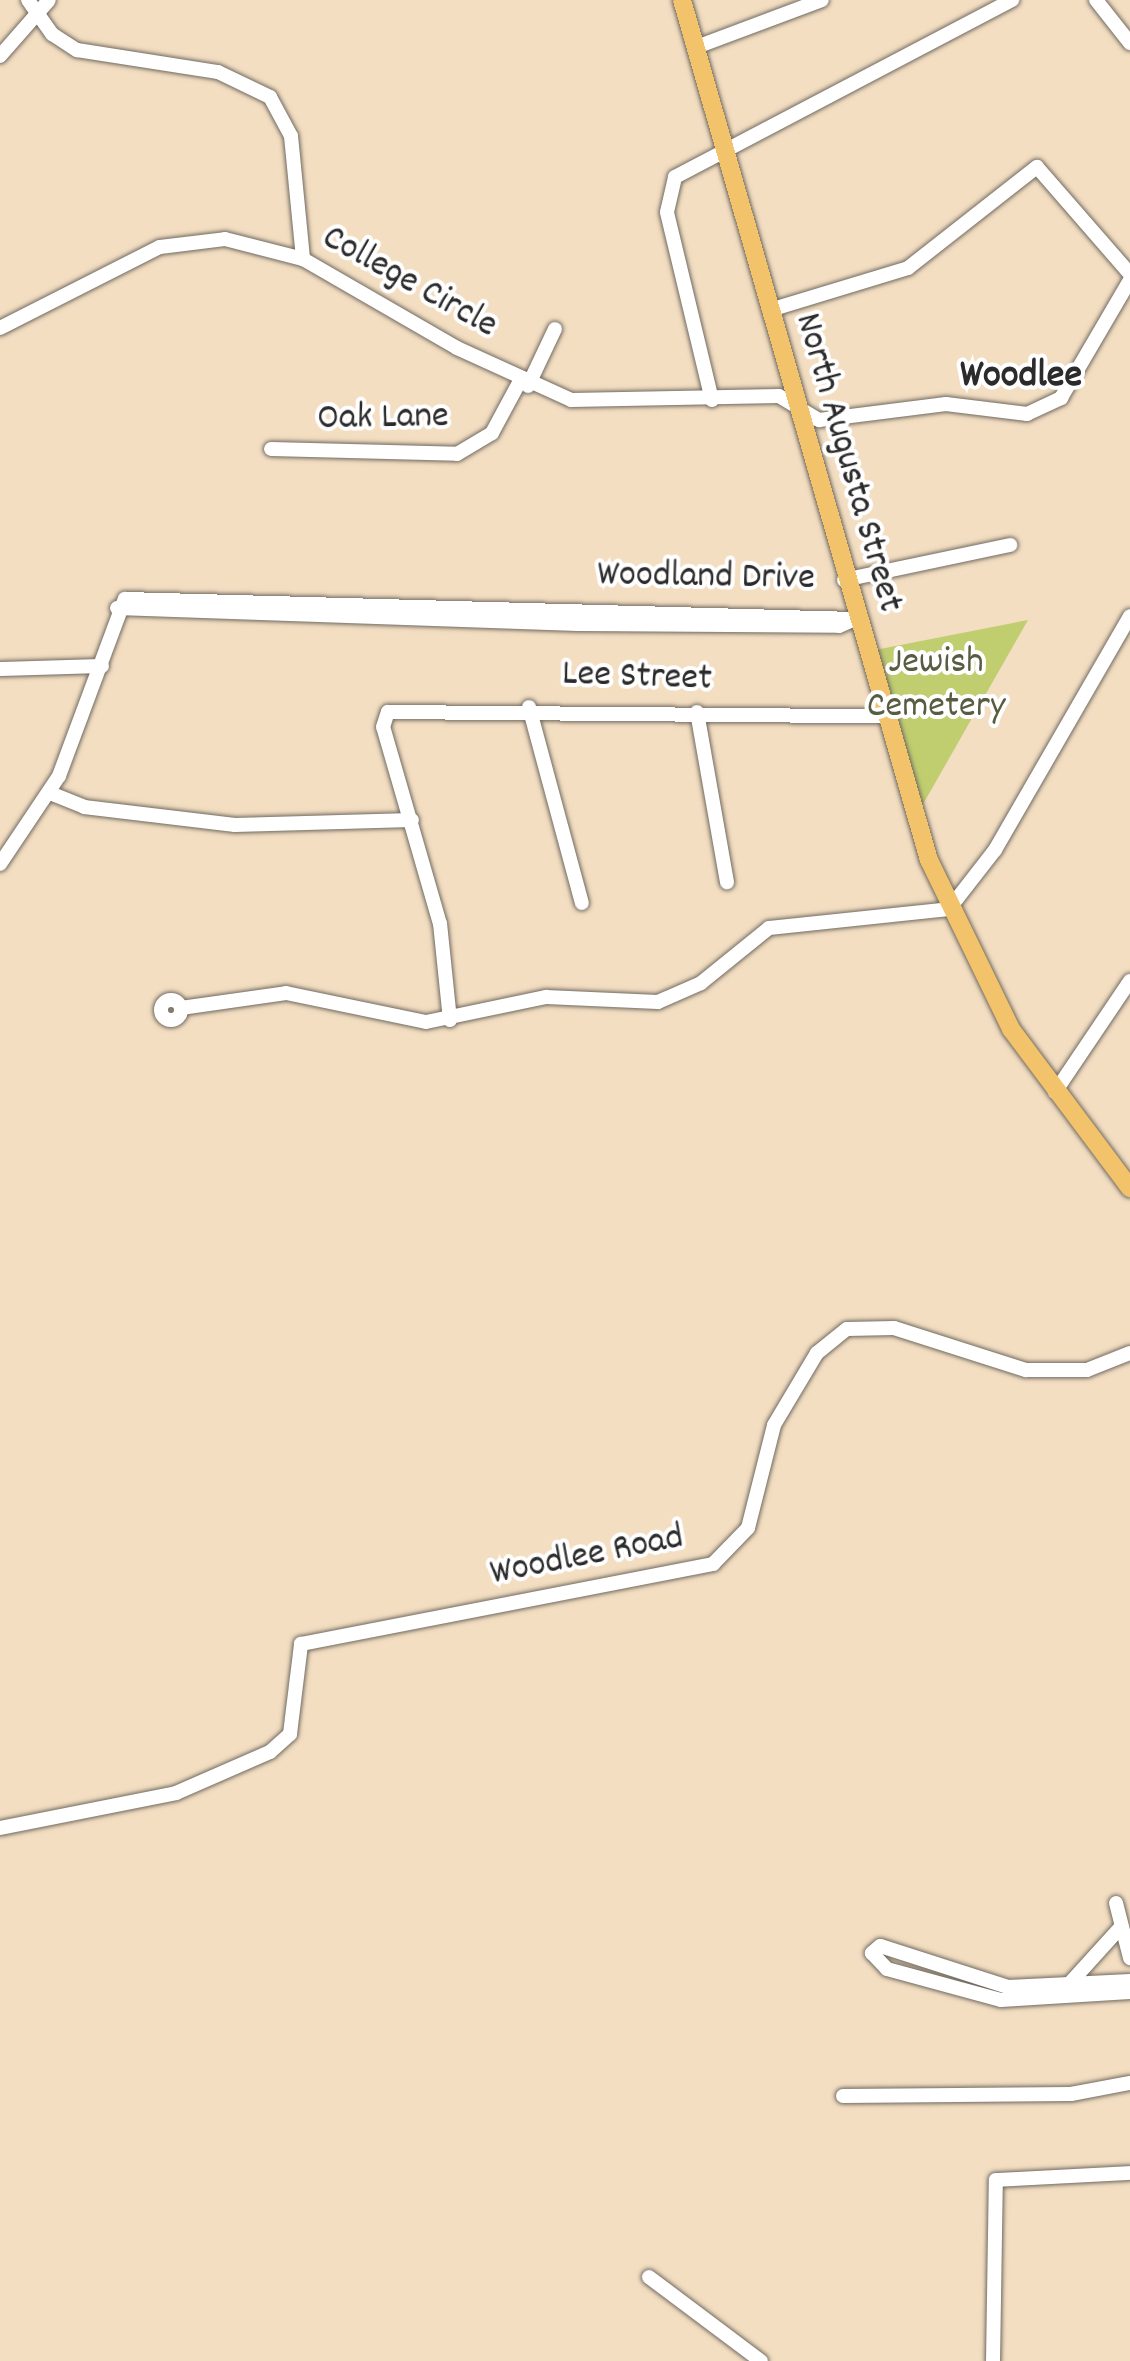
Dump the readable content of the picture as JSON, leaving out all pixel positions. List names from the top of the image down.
{
  "streets": {
    "main road": ["North Augusta Street"],
    "street": [
      "College Circle",
      "Oak Lane",
      "Woodland Drive",
      "Lee Street",
      "Woodlee Road"
    ]
  },
  "crossings": [
    ["College Circle", "Oak Lane"],
    ["College Circle", "North Augusta Street"],
    ["North Augusta Street", "Woodland Drive"],
    ["North Augusta Street", "Lee Street"]
  ],
  "districts": ["Woodlee"],
  "parks": ["Jewish Cemetery"]
}
